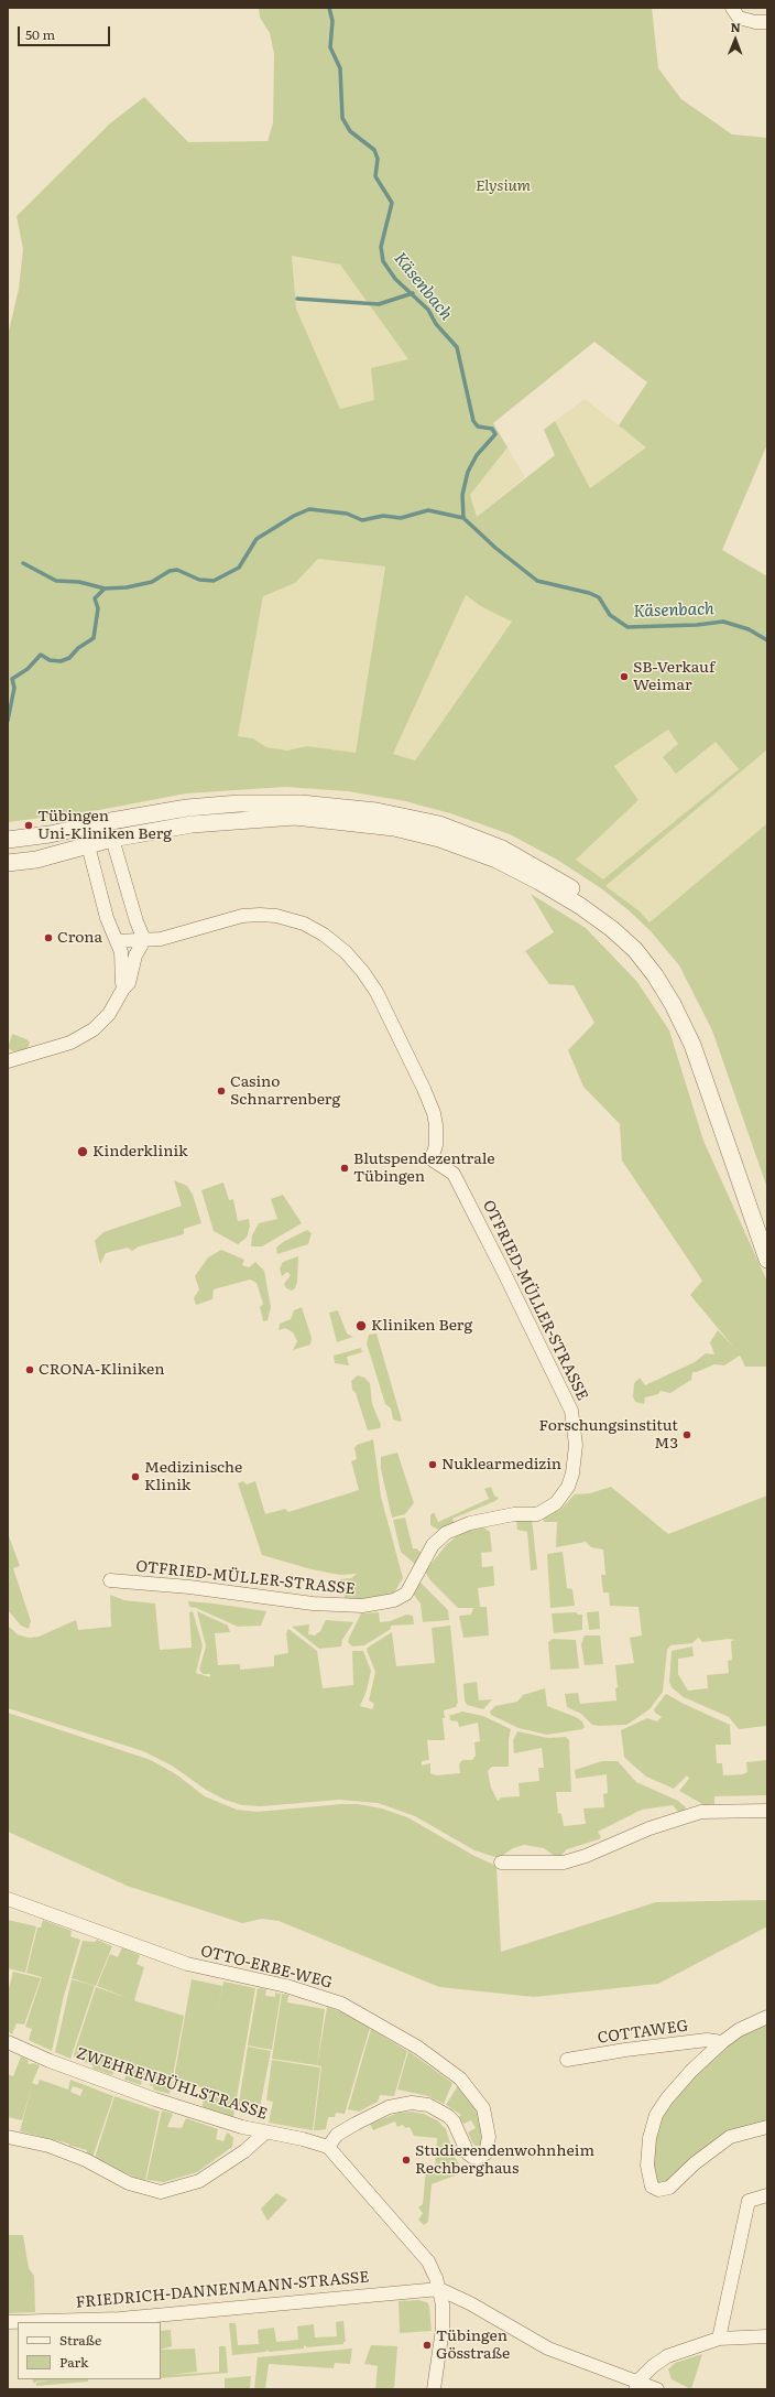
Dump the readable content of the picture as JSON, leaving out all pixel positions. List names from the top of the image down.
{
  "streets": {
    "street": [
      "OTFRIED-MÜLLER-STRASSE",
      "OTTO-ERBE-WEG",
      "COTTAWEG",
      "ZWEHRENBÜHLSTRASSE",
      "FRIEDRICH-DANNENMANN-STRASSE"
    ]
  },
  "crossings": [
    ["OTTO-ERBE-WEG", "ZWEHRENBÜHLSTRASSE"]
  ],
  "water": ["Käsenbach"],
  "parks": ["Elysium"],
  "places": [
    "SB-Verkauf Weimar",
    "Tübingen Uni-Kliniken Berg",
    "Crona",
    "Casino Schnarrenberg",
    "Kinderklinik",
    "Blutspendezentrale Tübingen",
    "Kliniken Berg",
    "CRONA-Kliniken",
    "Forschungsinstitut M3",
    "Nuklearmedizin",
    "Medizinische Klinik",
    "Studierendenwohnheim Rechberghaus",
    "Tübingen Gösstraße"
  ],
  "legend": ["Straße", "Park"],
  "scale_bar": "50 m",
  "north": "top"
}
